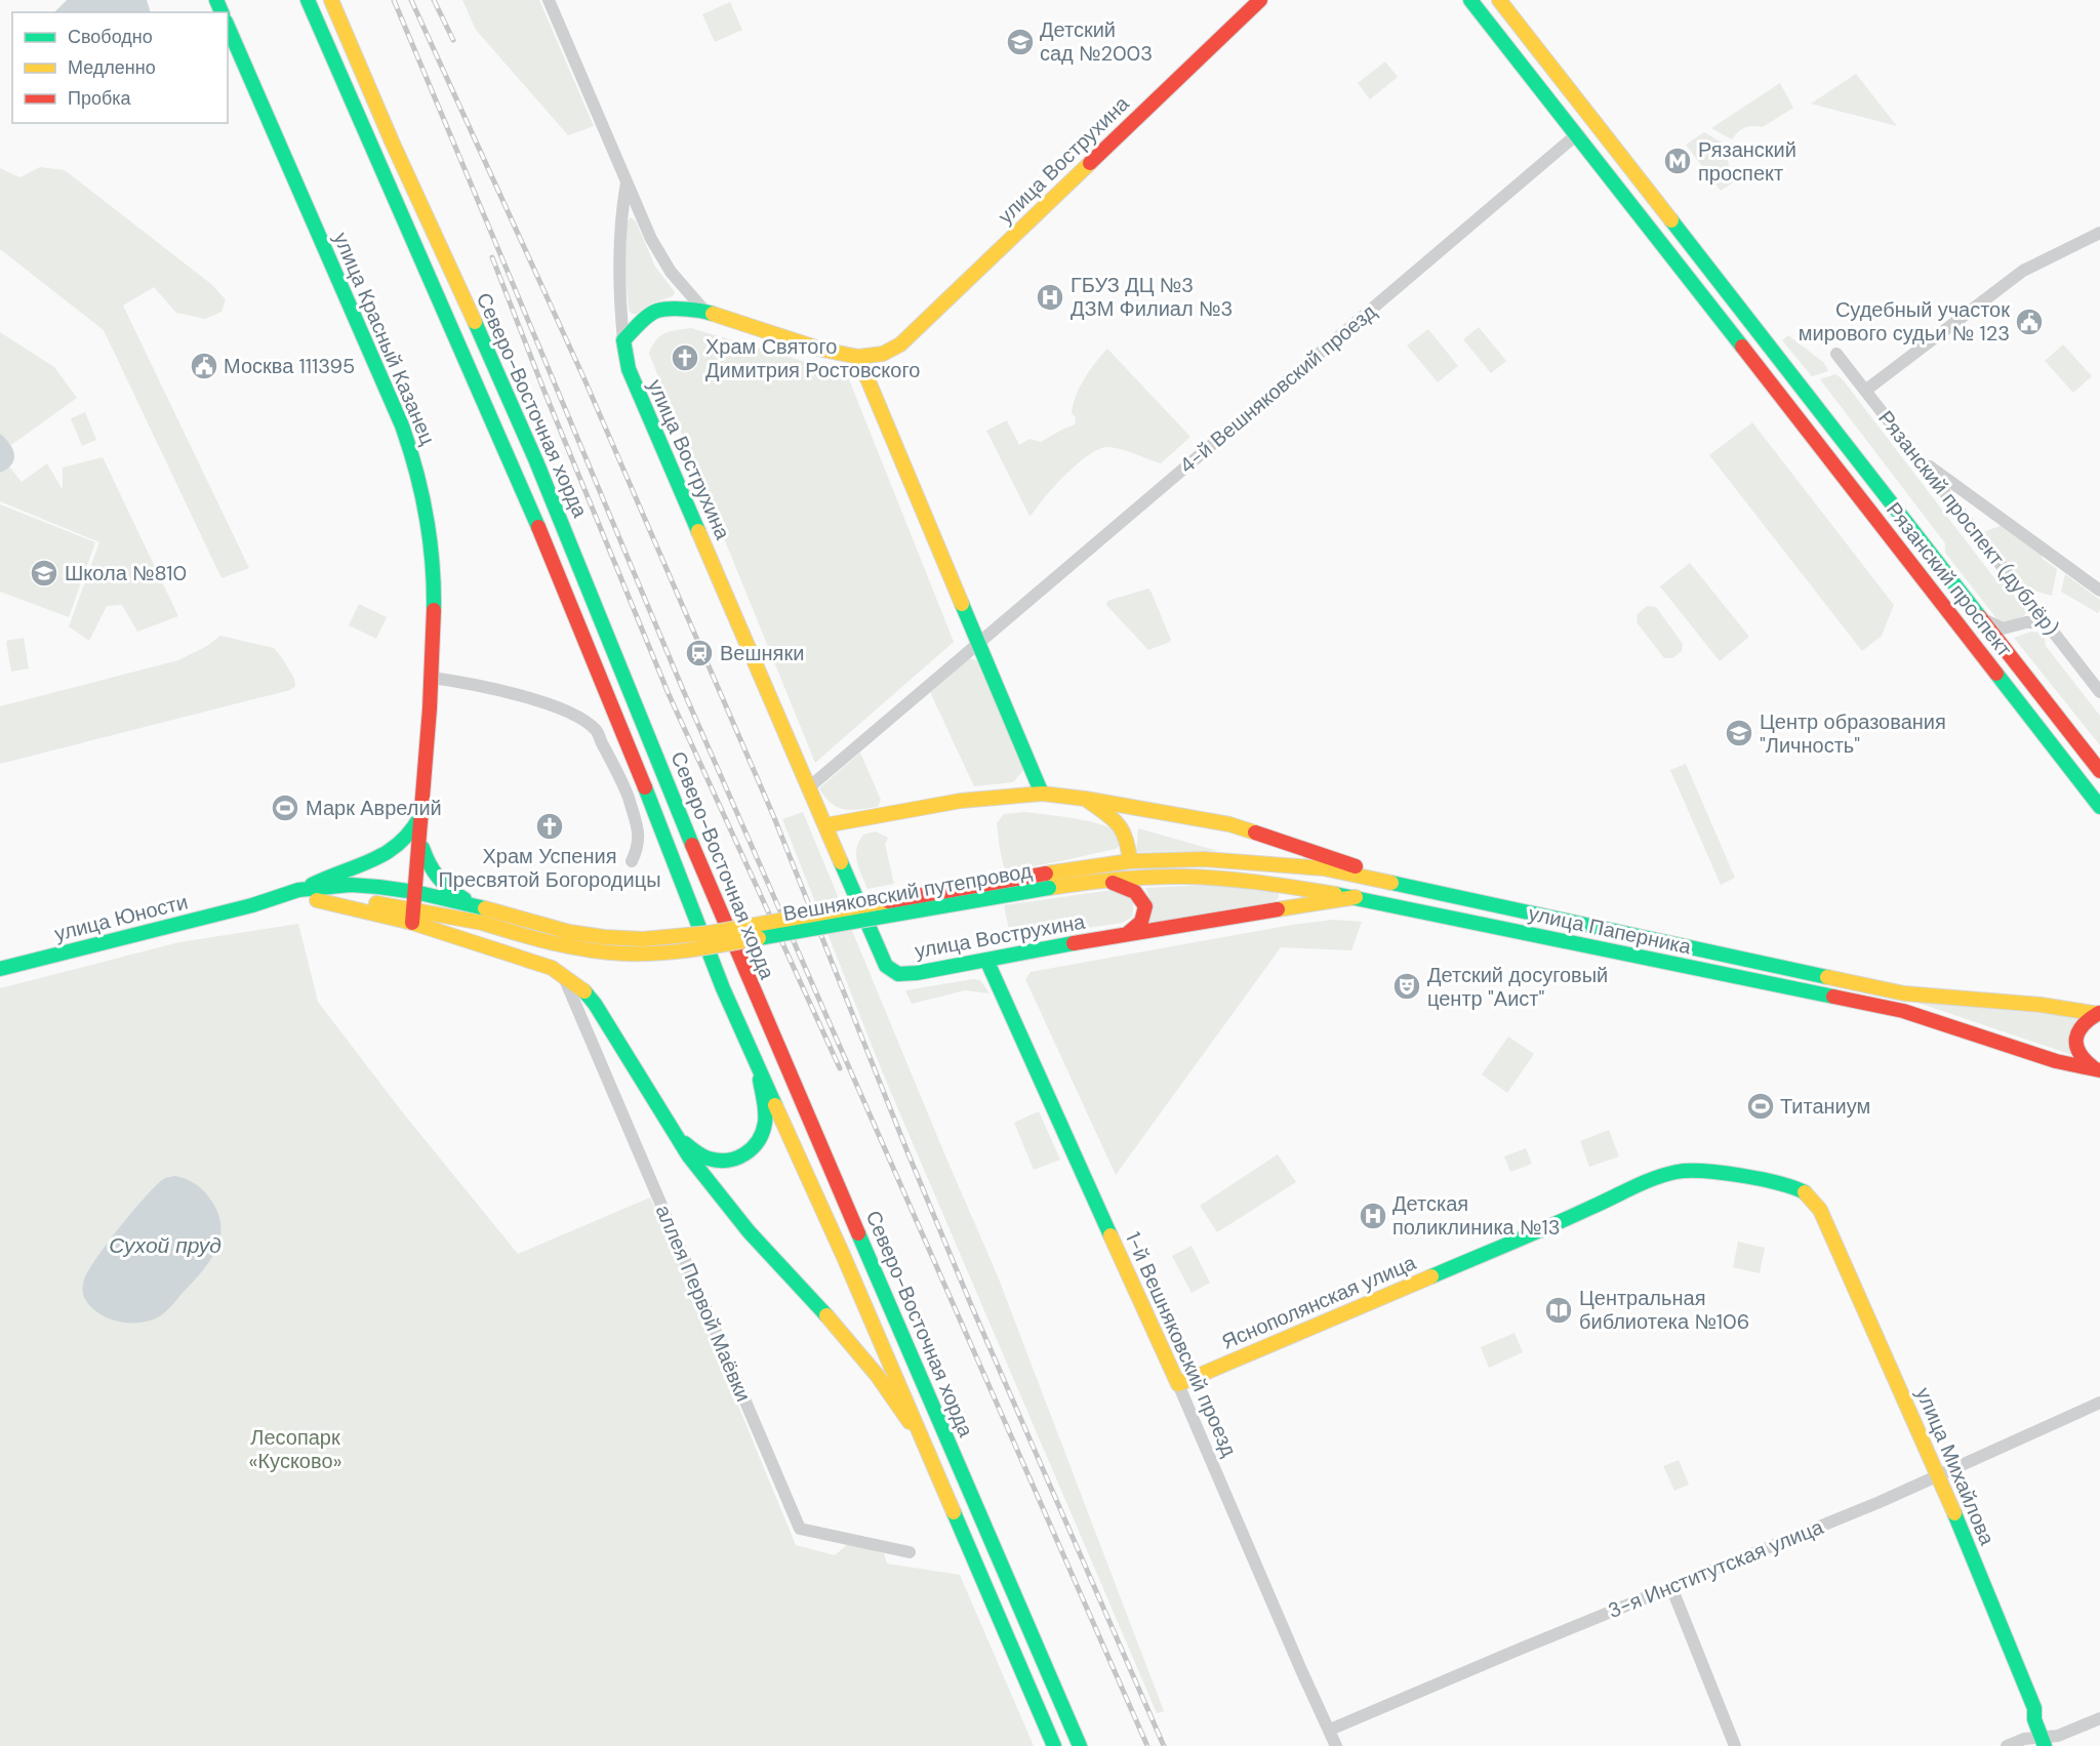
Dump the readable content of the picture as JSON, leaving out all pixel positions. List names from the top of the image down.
{
  "streets": {
    "main road": [
      "улица Вострухина",
      "улица Красный Казанец",
      "Северо-Восточная хорда",
      "Рязанский проспект",
      "Вешняковский путепровод",
      "улица Юности",
      "улица Паперника",
      "Яснополянская улица",
      "1-й Вешняковский проезд",
      "улица Михайлова"
    ],
    "street": [
      "4-й Вешняковский проезд",
      "Рязанский проспект (дублёр)",
      "аллея Первой Маёвки",
      "3-я Институтская улица"
    ]
  },
  "crossings": [
    ["улица Вострухина", "4-й Вешняковский проезд"],
    ["улица Вострухина", "улица Паперника"],
    ["улица Вострухина", "1-й Вешняковский проезд"],
    ["улица Красный Казанец", "улица Юности"],
    ["4-й Вешняковский проезд", "Рязанский проспект"],
    ["Вешняковский путепровод", "улица Юности"],
    ["Вешняковский путепровод", "улица Паперника"],
    ["Яснополянская улица", "1-й Вешняковский проезд"],
    ["Яснополянская улица", "улица Михайлова"],
    ["1-й Вешняковский проезд", "3-я Институтская улица"],
    ["улица Михайлова", "3-я Институтская улица"]
  ],
  "water": ["Сухой пруд"],
  "parks": ["Лесопарк «Кусково»"],
  "places": {
    "school or university": ["Детский сад №2003", "Школа №810", "Центр образования \"Личность\""],
    "metro station": ["Рязанский проспект"],
    "hospital": ["ГБУЗ ДЦ №3 ДЗМ Филиал №3", "Детская поликлиника №13"],
    "public building": ["Судебный участок мирового судьи № 123", "Москва 111395"],
    "church": ["Храм Святого Димитрия Ростовского", "Храм Успения Пресвятой Богородицы"],
    "station": ["Вешняки"],
    "sports": ["Марк Аврелий", "Титаниум"],
    "theatre": ["Детский досуговый центр \"Аист\""],
    "library": ["Центральная библиотека №106"]
  },
  "legend": ["Свободно", "Медленно", "Пробка"]
}
